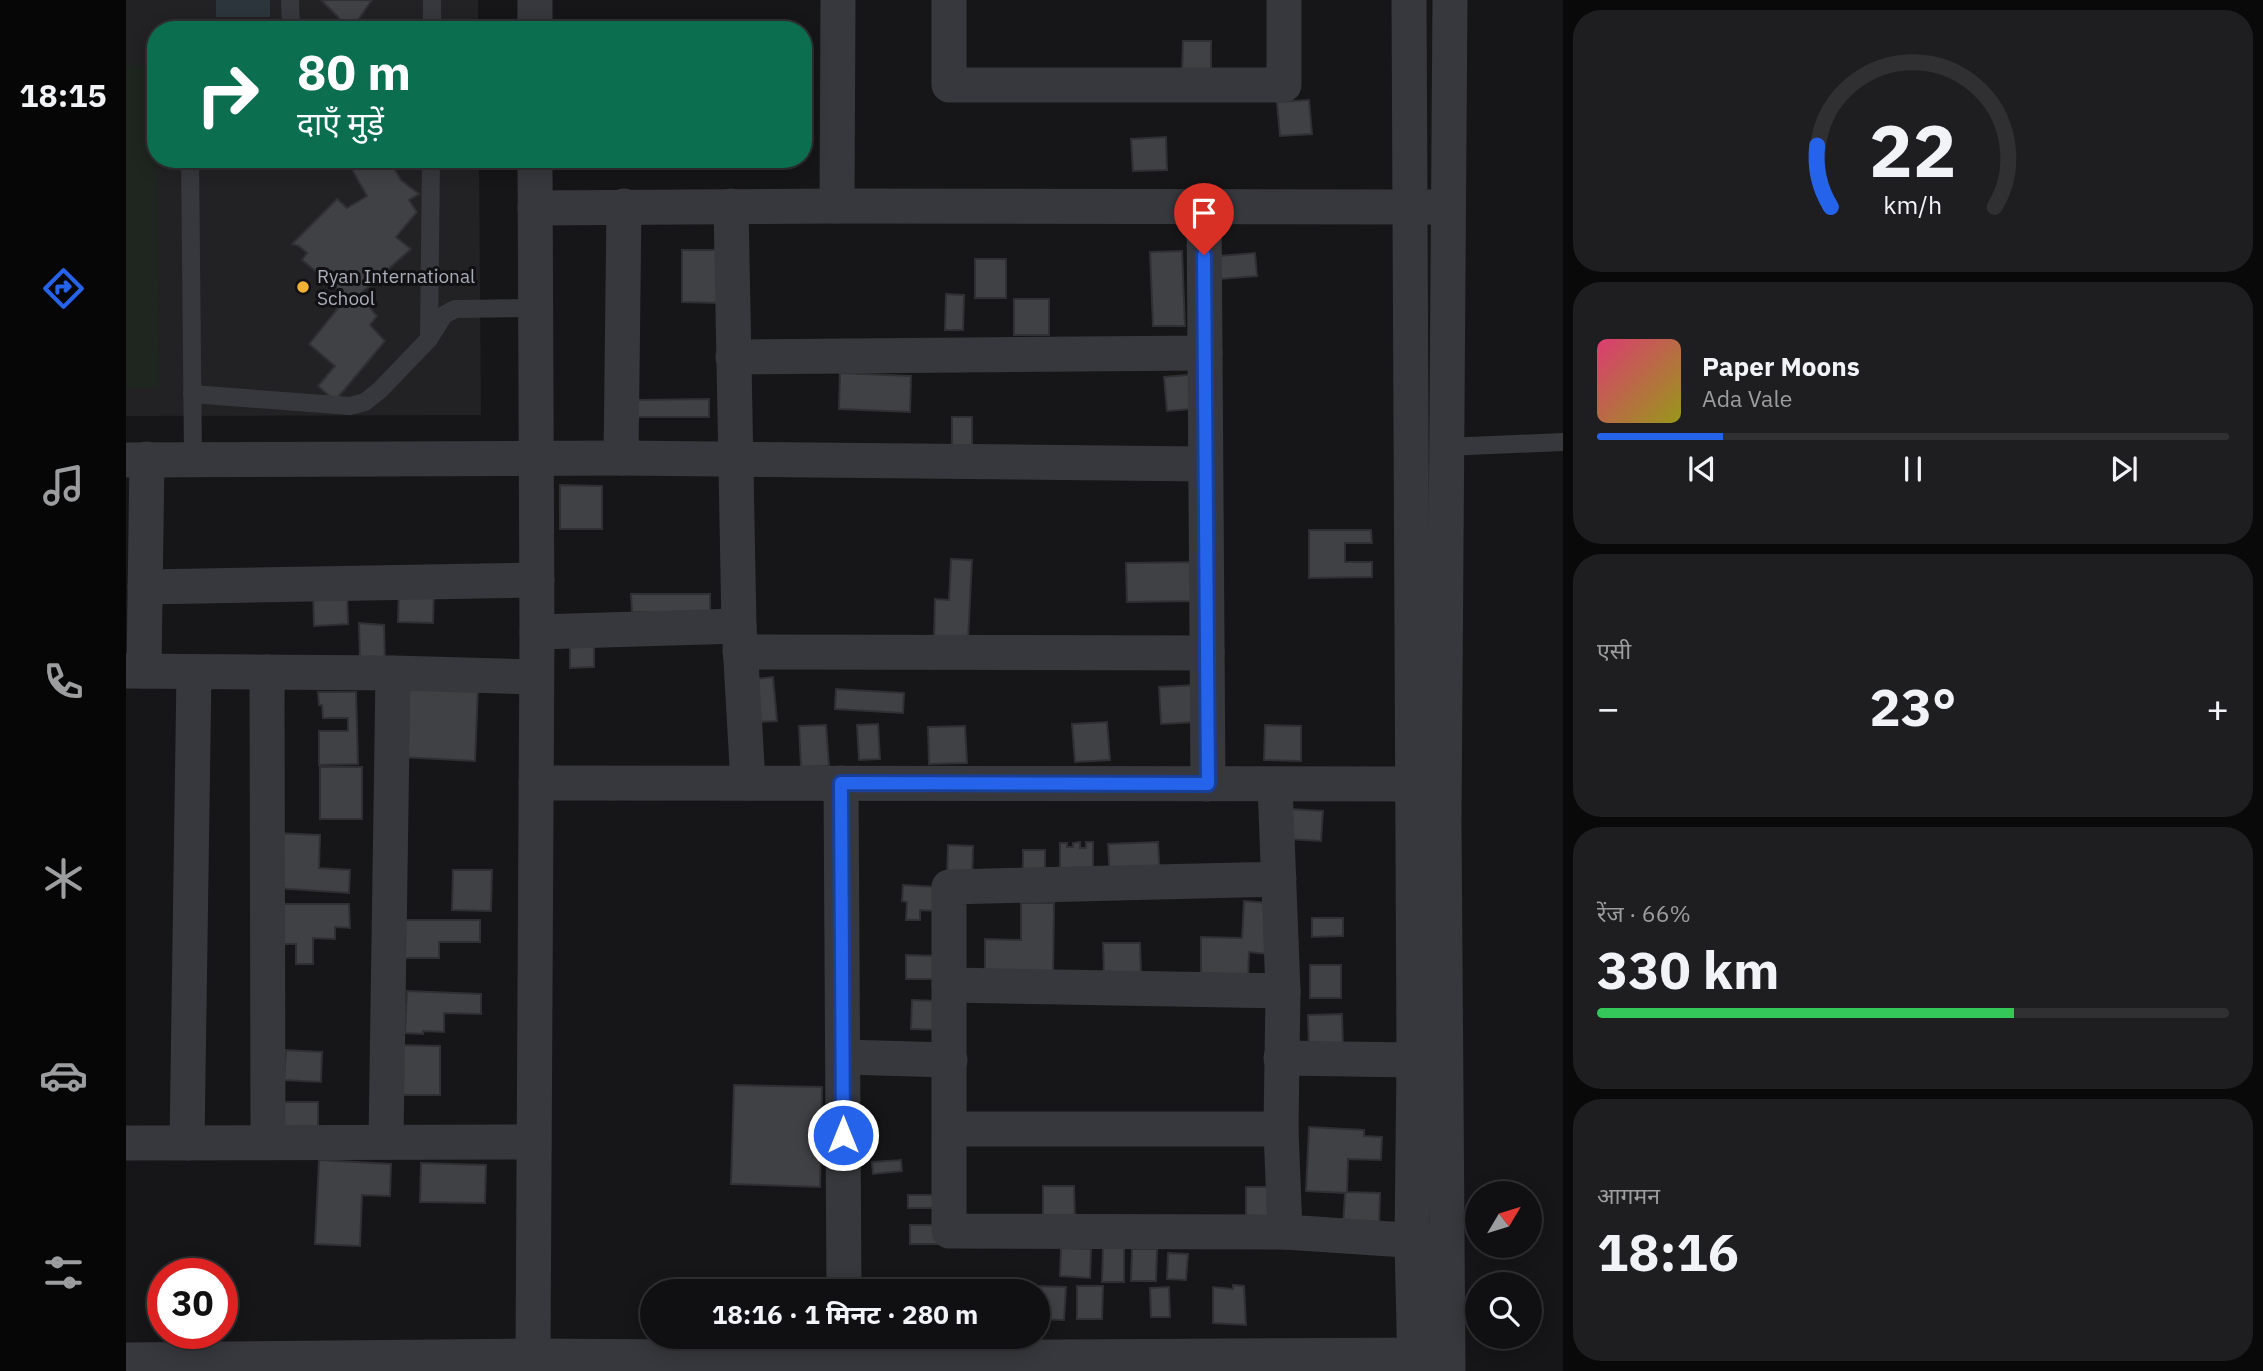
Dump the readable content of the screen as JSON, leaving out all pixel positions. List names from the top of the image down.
{
  "places": ["Ryan International School"],
  "north": "top right",
  "page": {
    "tabs": "18:15",
    "turn": ["80 m", "दाएँ मुड़ें"],
    "song": ["Paper Moons", "Ada Vale"],
    "tile": [
      "एसी",
      ["रेंज · 66%", "330 km"],
      ["आगमन", "18:16"]
    ],
    "heat": ["−", "23°", "+"],
    "limit": "30",
    "trip": "18:16 · 1 मिनट · 280 m",
    "gauge": ["22", "km/h"]
  }
}
